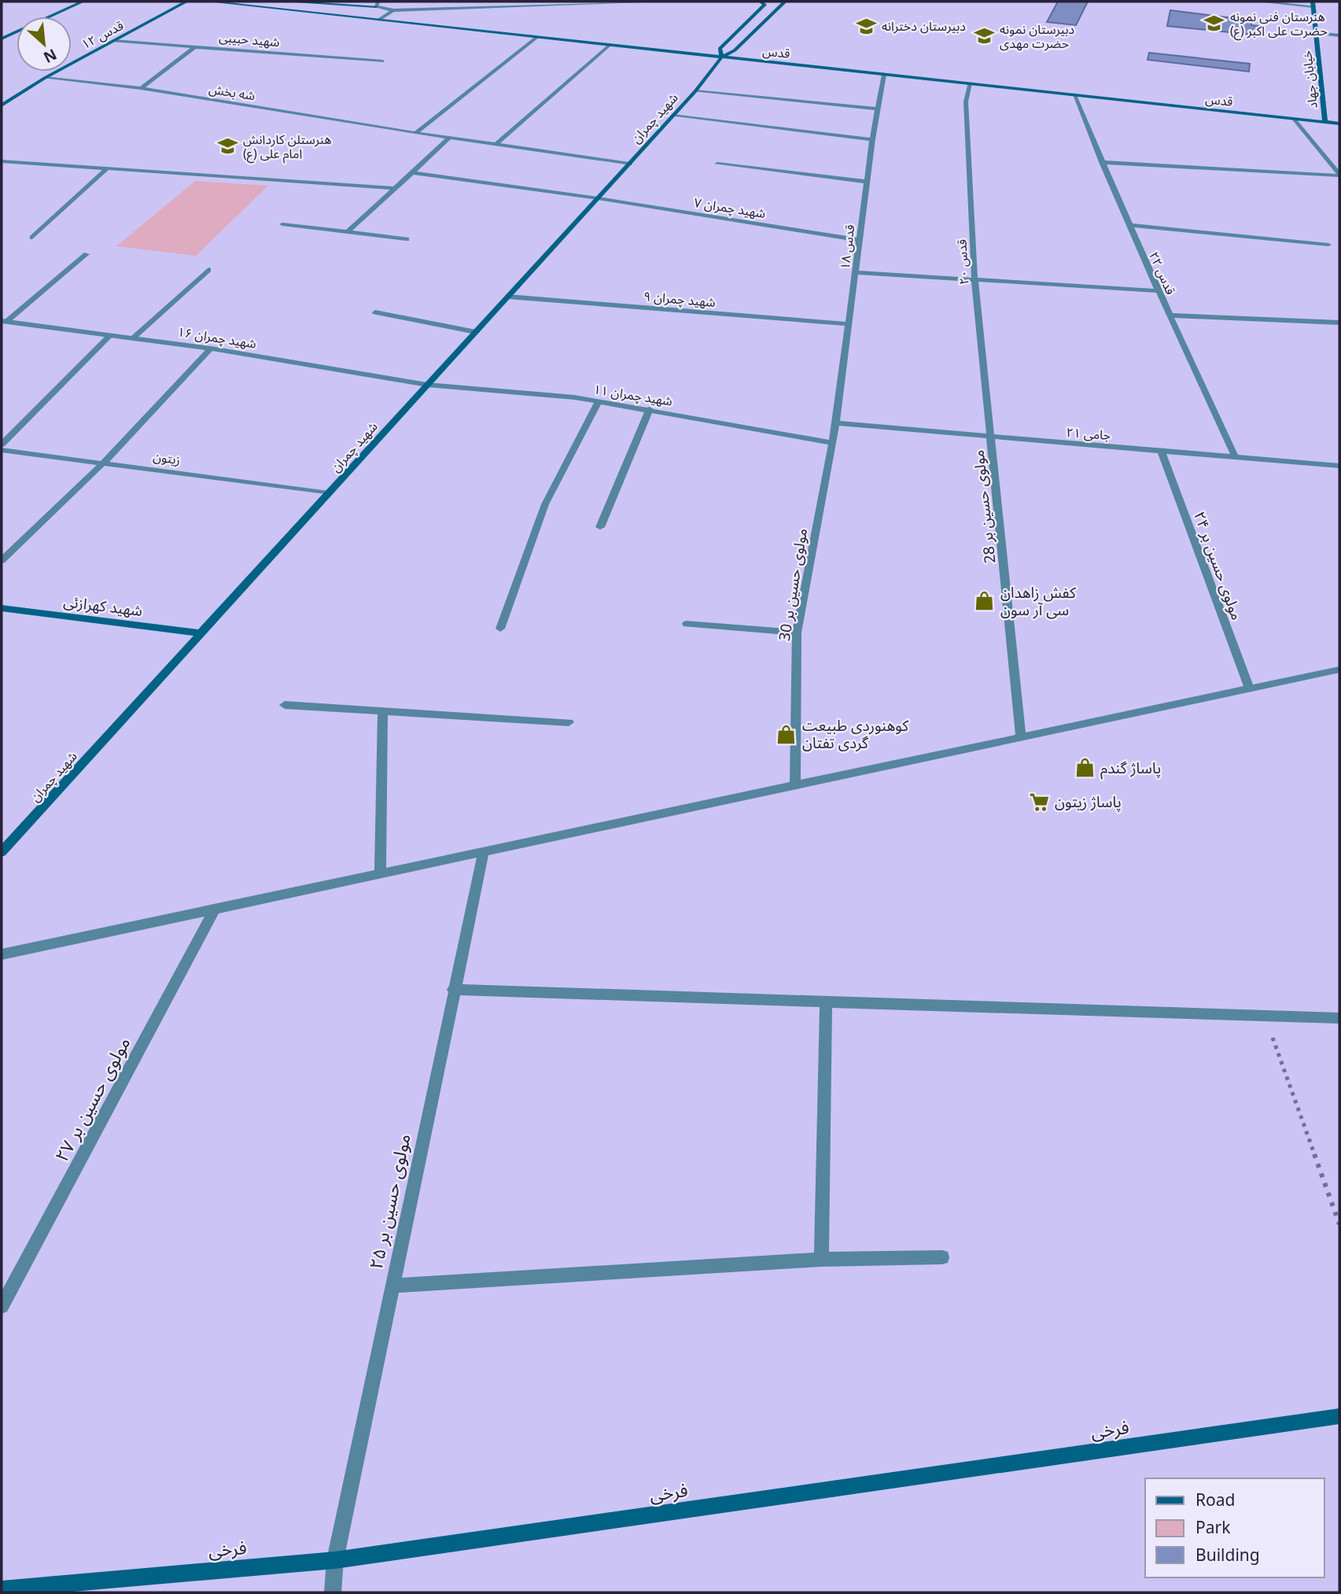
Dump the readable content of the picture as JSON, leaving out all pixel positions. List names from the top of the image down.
{
  "streets": {
    "street": [
      "قدس ۱۲",
      "شهید حبیبی",
      "قدس",
      "خیابان جهاد",
      "شه بخش",
      "شهید چمران",
      "شهید چمران ۷",
      "قدس ۱۸",
      "قدس ۲۰",
      "قدس ۲۲",
      "شهید چمران ۹",
      "شهید چمران ۱۶",
      "شهید چمران ۱۱",
      "جامی ۲۱",
      "زیتون",
      "مولوی حسین بر 28",
      "مولوی حسین بر ۲۴",
      "مولوی حسین بر 30",
      "شهید کهرازئی",
      "مولوی حسین بر ۲۷",
      "مولوی حسین بر ۲۵",
      "فرخی"
    ]
  },
  "crossings": [
    ["قدس ۱۲", "شهید حبیبی"],
    ["قدس ۱۲", "شه بخش"],
    ["قدس", "خیابان جهاد"],
    ["قدس", "شهید چمران"],
    ["قدس", "قدس ۱۸"],
    ["قدس", "قدس ۲۰"],
    ["قدس", "قدس ۲۲"],
    ["شه بخش", "شهید چمران"],
    ["شهید چمران", "شهید چمران ۷"],
    ["شهید چمران", "شهید چمران ۹"],
    ["شهید چمران", "شهید چمران ۱۶"],
    ["شهید چمران", "شهید چمران ۱۱"],
    ["شهید چمران", "زیتون"],
    ["شهید چمران", "شهید کهرازئی"],
    ["شهید چمران ۷", "قدس ۱۸"],
    ["قدس ۱۸", "شهید چمران ۹"],
    ["قدس ۱۸", "جامی ۲۱"],
    ["قدس ۱۸", "مولوی حسین بر 30"],
    ["قدس ۲۰", "جامی ۲۱"],
    ["قدس ۲۰", "مولوی حسین بر 28"],
    ["قدس ۲۲", "جامی ۲۱"],
    ["شهید چمران ۱۶", "شهید چمران ۱۱"],
    ["شهید چمران ۱۱", "مولوی حسین بر 30"],
    ["جامی ۲۱", "مولوی حسین بر 28"],
    ["جامی ۲۱", "مولوی حسین بر ۲۴"],
    ["جامی ۲۱", "مولوی حسین بر 30"],
    ["مولوی حسین بر ۲۵", "فرخی"]
  ],
  "places": {
    "school or university": [
      "هنرستان فنی نمونه حضرت علی اکبر (ع)",
      "دبیرستان دخترانه",
      "دبیرستان نمونه حضرت مهدی",
      "هنرستلن کاردانش امام علی (ع)"
    ],
    "shop": ["کفش زاهدان سی آر سون", "کوهنوردی طبیعت گردی تفتان", "پاساژ گندم"],
    "supermarket": ["پاساژ زیتون"]
  },
  "legend": ["Road", "Park", "Building"],
  "north": "bottom right"
}
